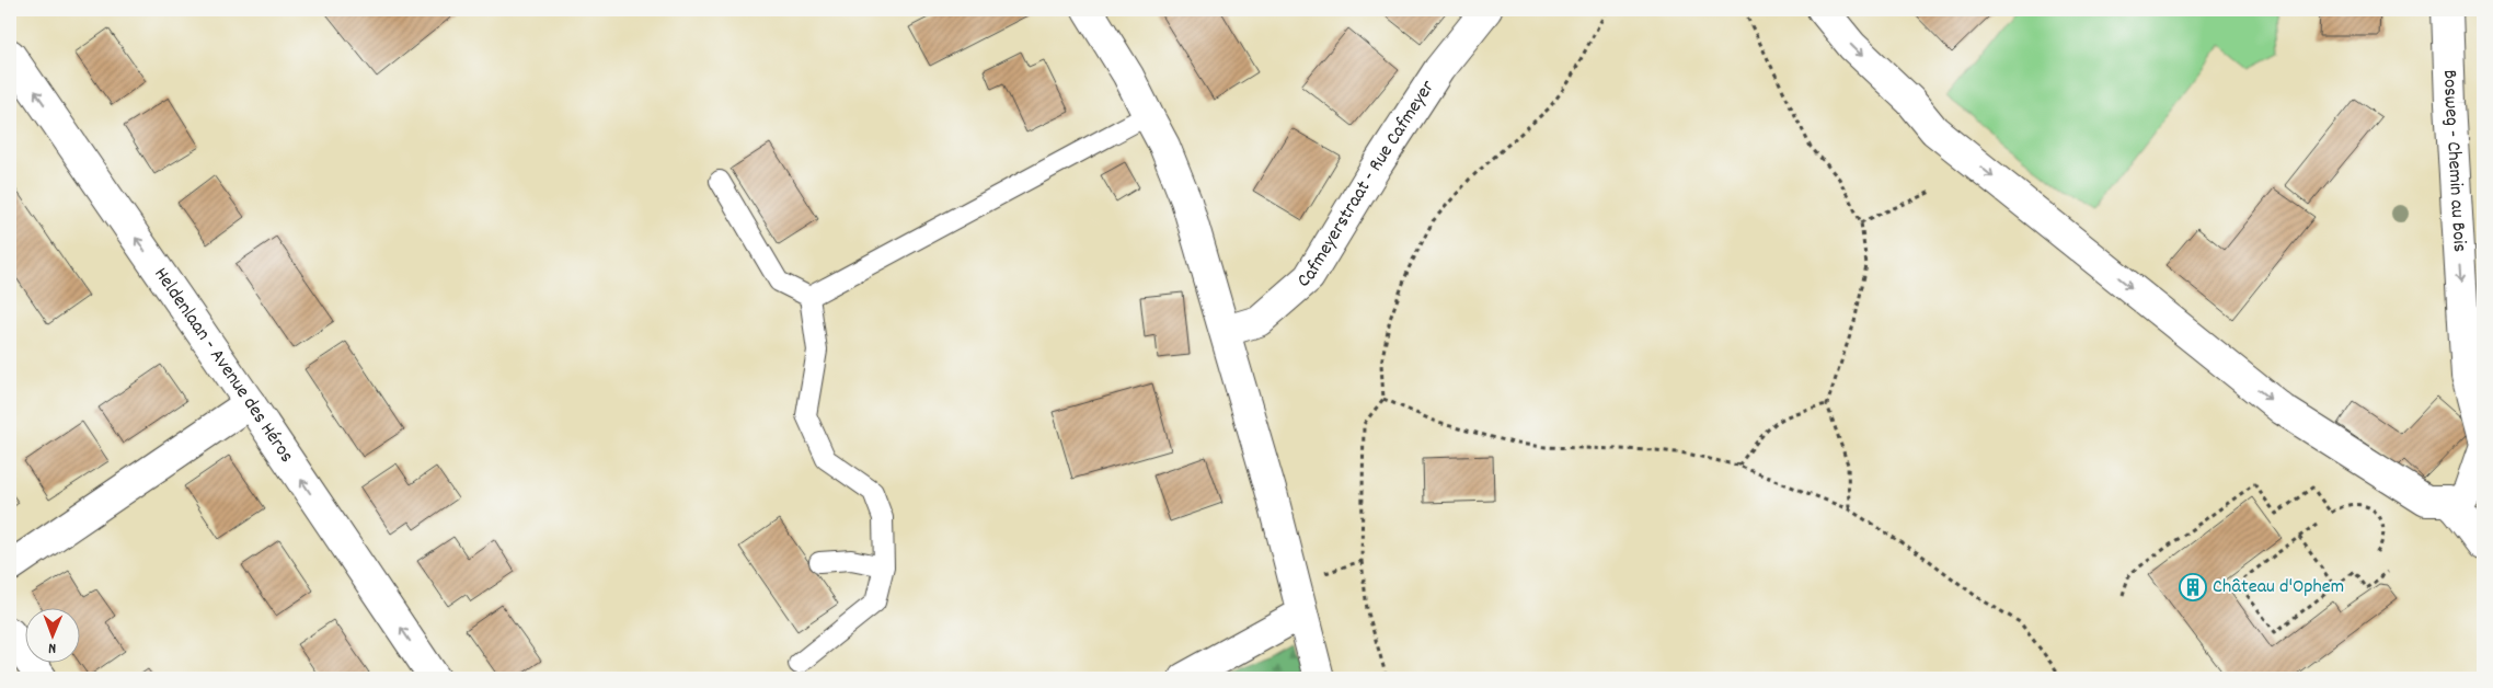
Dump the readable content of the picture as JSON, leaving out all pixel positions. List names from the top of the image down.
{
  "streets": {
    "street": ["Bosweg - Chemin au Bois", "Cafmeyerstraat - Rue Cafmeyer", "Heldenlaan - Avenue des Héros"]
  },
  "one_way": ["Bosweg - Chemin au Bois", "Heldenlaan - Avenue des Héros"],
  "places": {
    "building": ["Château d'Ophem"]
  },
  "north": "bottom"
}
